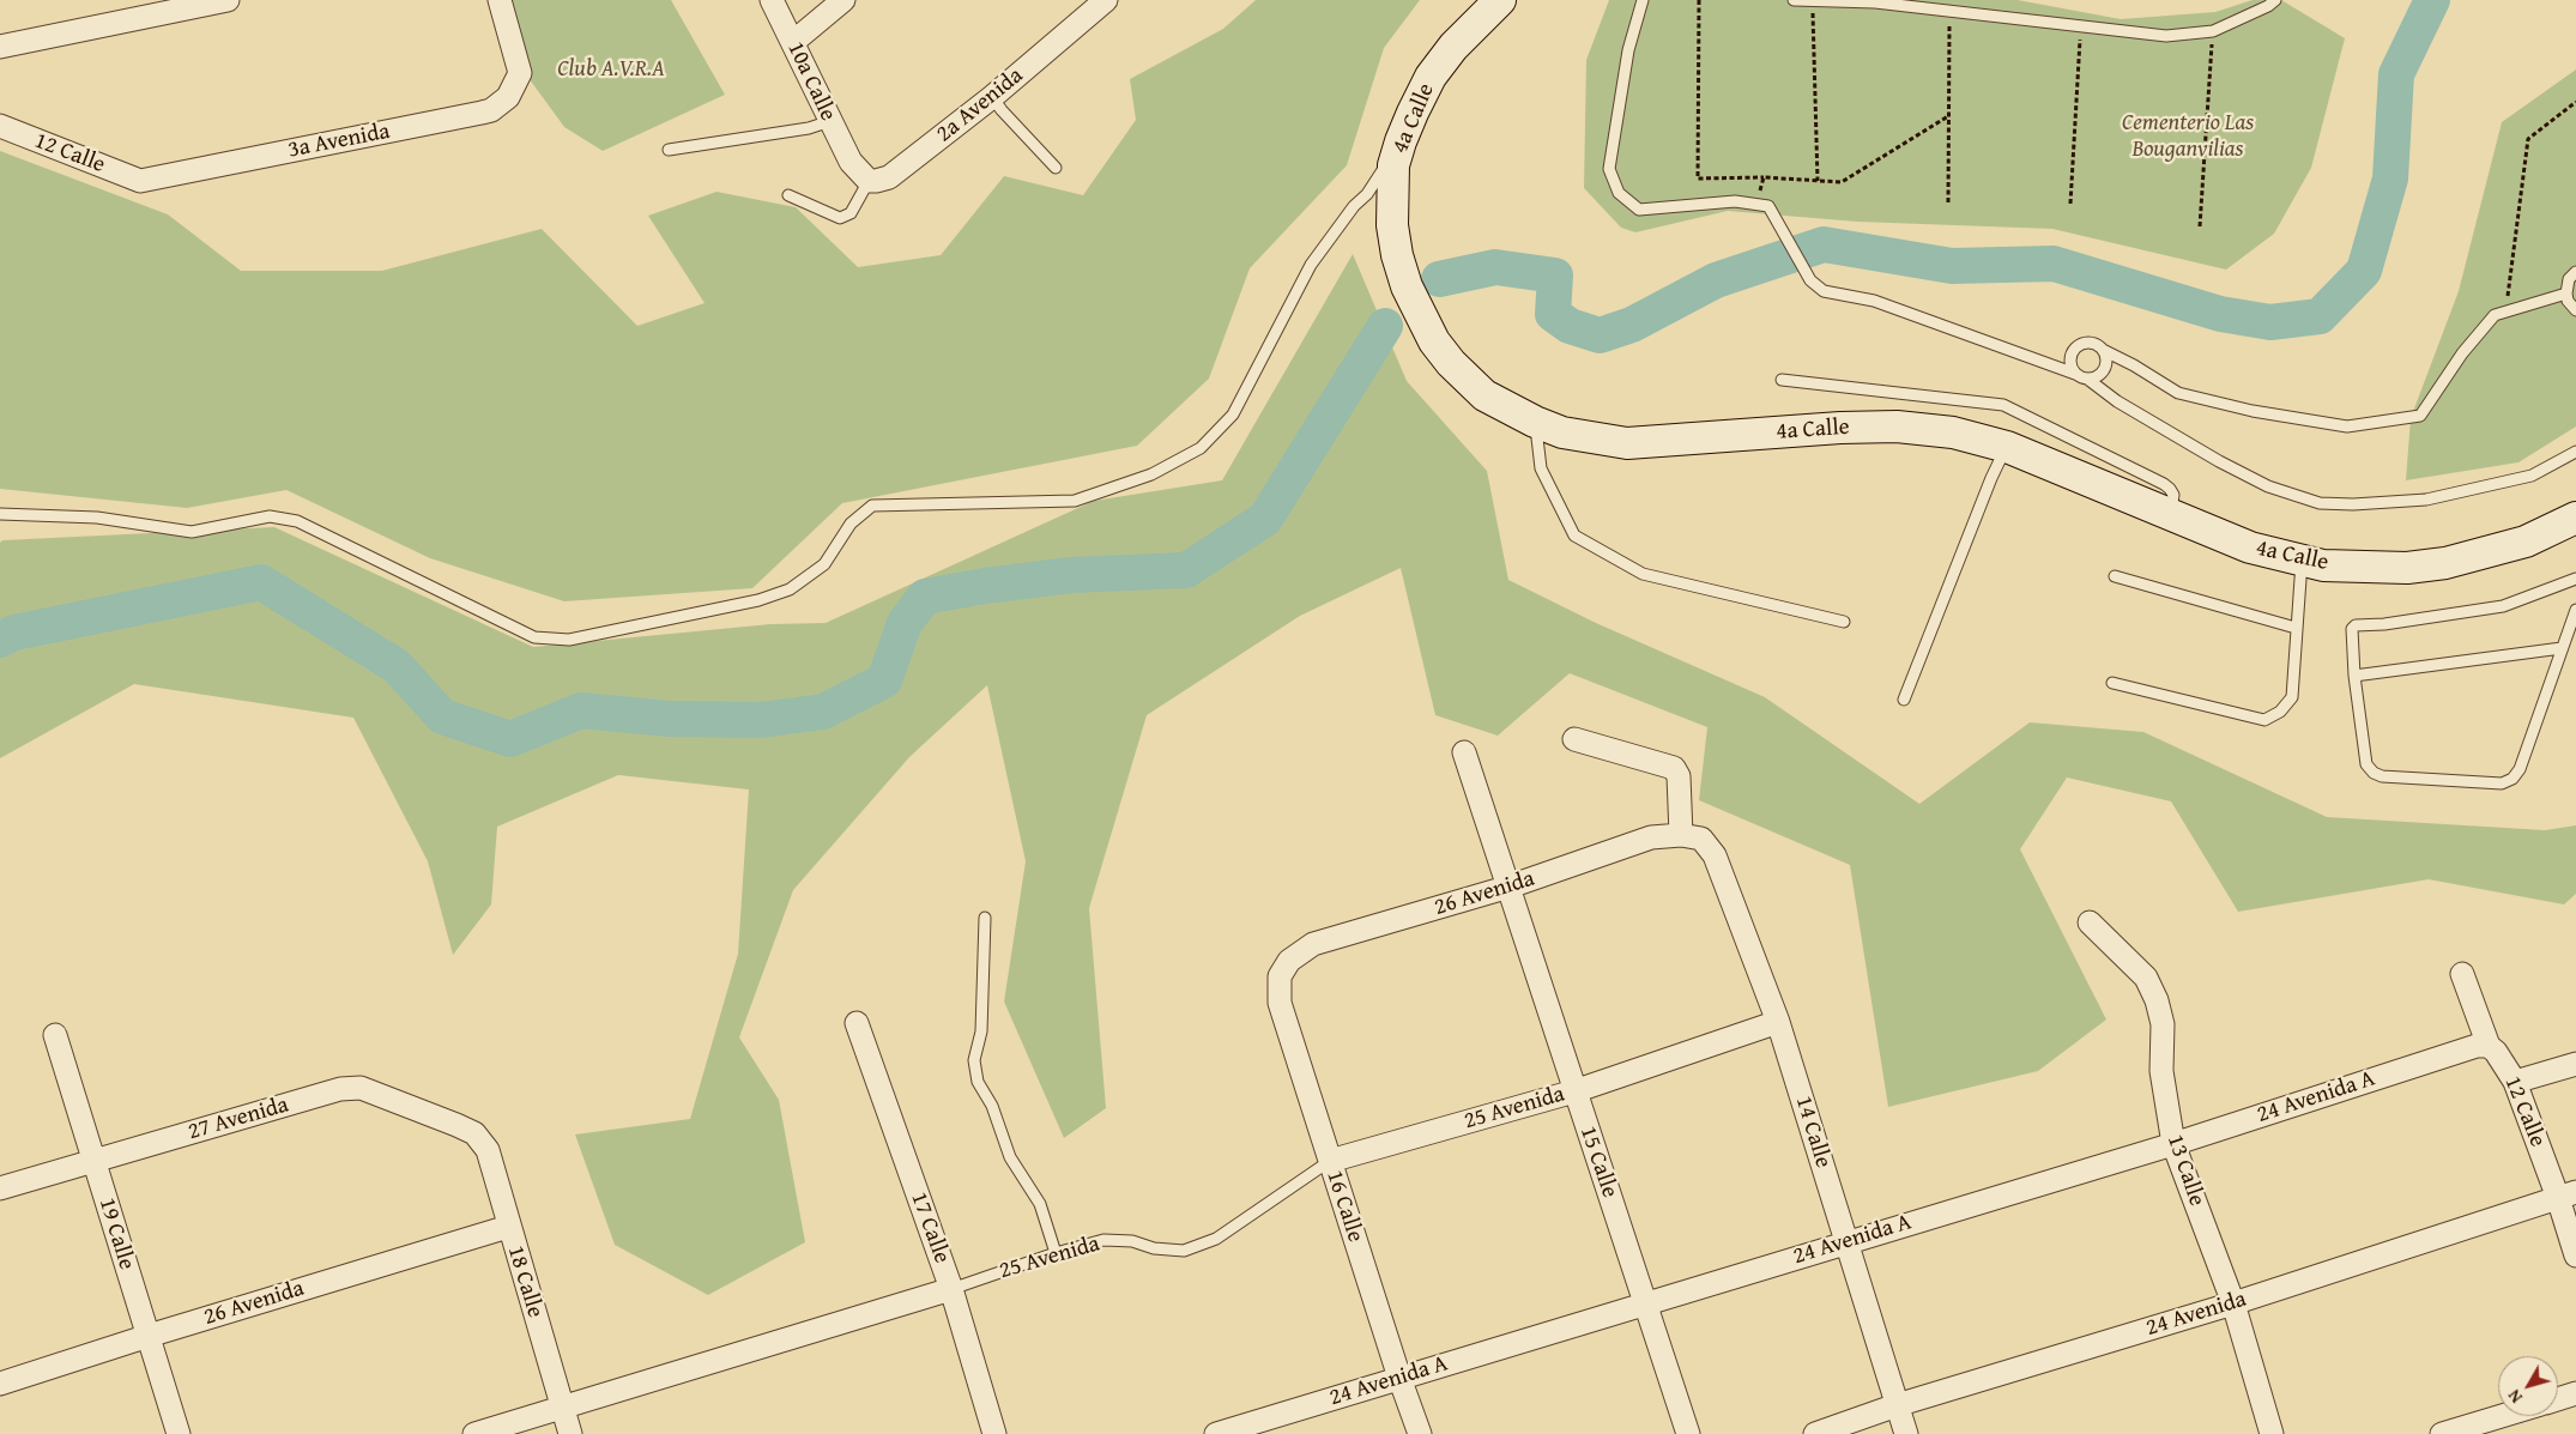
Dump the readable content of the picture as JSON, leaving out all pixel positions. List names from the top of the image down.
{
  "streets": {
    "main road": ["4a Calle"],
    "street": [
      "10a Calle",
      "2a Avenida",
      "3a Avenida",
      "12 Calle",
      "26 Avenida",
      "24 Avenida A",
      "25 Avenida",
      "27 Avenida",
      "14 Calle",
      "15 Calle",
      "13 Calle",
      "16 Calle",
      "17 Calle",
      "19 Calle",
      "18 Calle",
      "24 Avenida"
    ]
  },
  "crossings": [
    ["10a Calle", "2a Avenida"],
    ["3a Avenida", "12 Calle"],
    ["12 Calle", "24 Avenida A"],
    ["12 Calle", "24 Avenida"],
    ["26 Avenida", "14 Calle"],
    ["26 Avenida", "15 Calle"],
    ["26 Avenida", "16 Calle"],
    ["26 Avenida", "19 Calle"],
    ["26 Avenida", "18 Calle"],
    ["24 Avenida A", "14 Calle"],
    ["24 Avenida A", "15 Calle"],
    ["24 Avenida A", "13 Calle"],
    ["24 Avenida A", "16 Calle"],
    ["25 Avenida", "14 Calle"],
    ["25 Avenida", "15 Calle"],
    ["25 Avenida", "16 Calle"],
    ["25 Avenida", "17 Calle"],
    ["25 Avenida", "18 Calle"],
    ["27 Avenida", "19 Calle"],
    ["27 Avenida", "18 Calle"],
    ["14 Calle", "24 Avenida"],
    ["13 Calle", "24 Avenida"]
  ],
  "parks": ["Club A.V.R.A", "Cementerio Las Bouganvilias"],
  "north": "bottom left"
}
